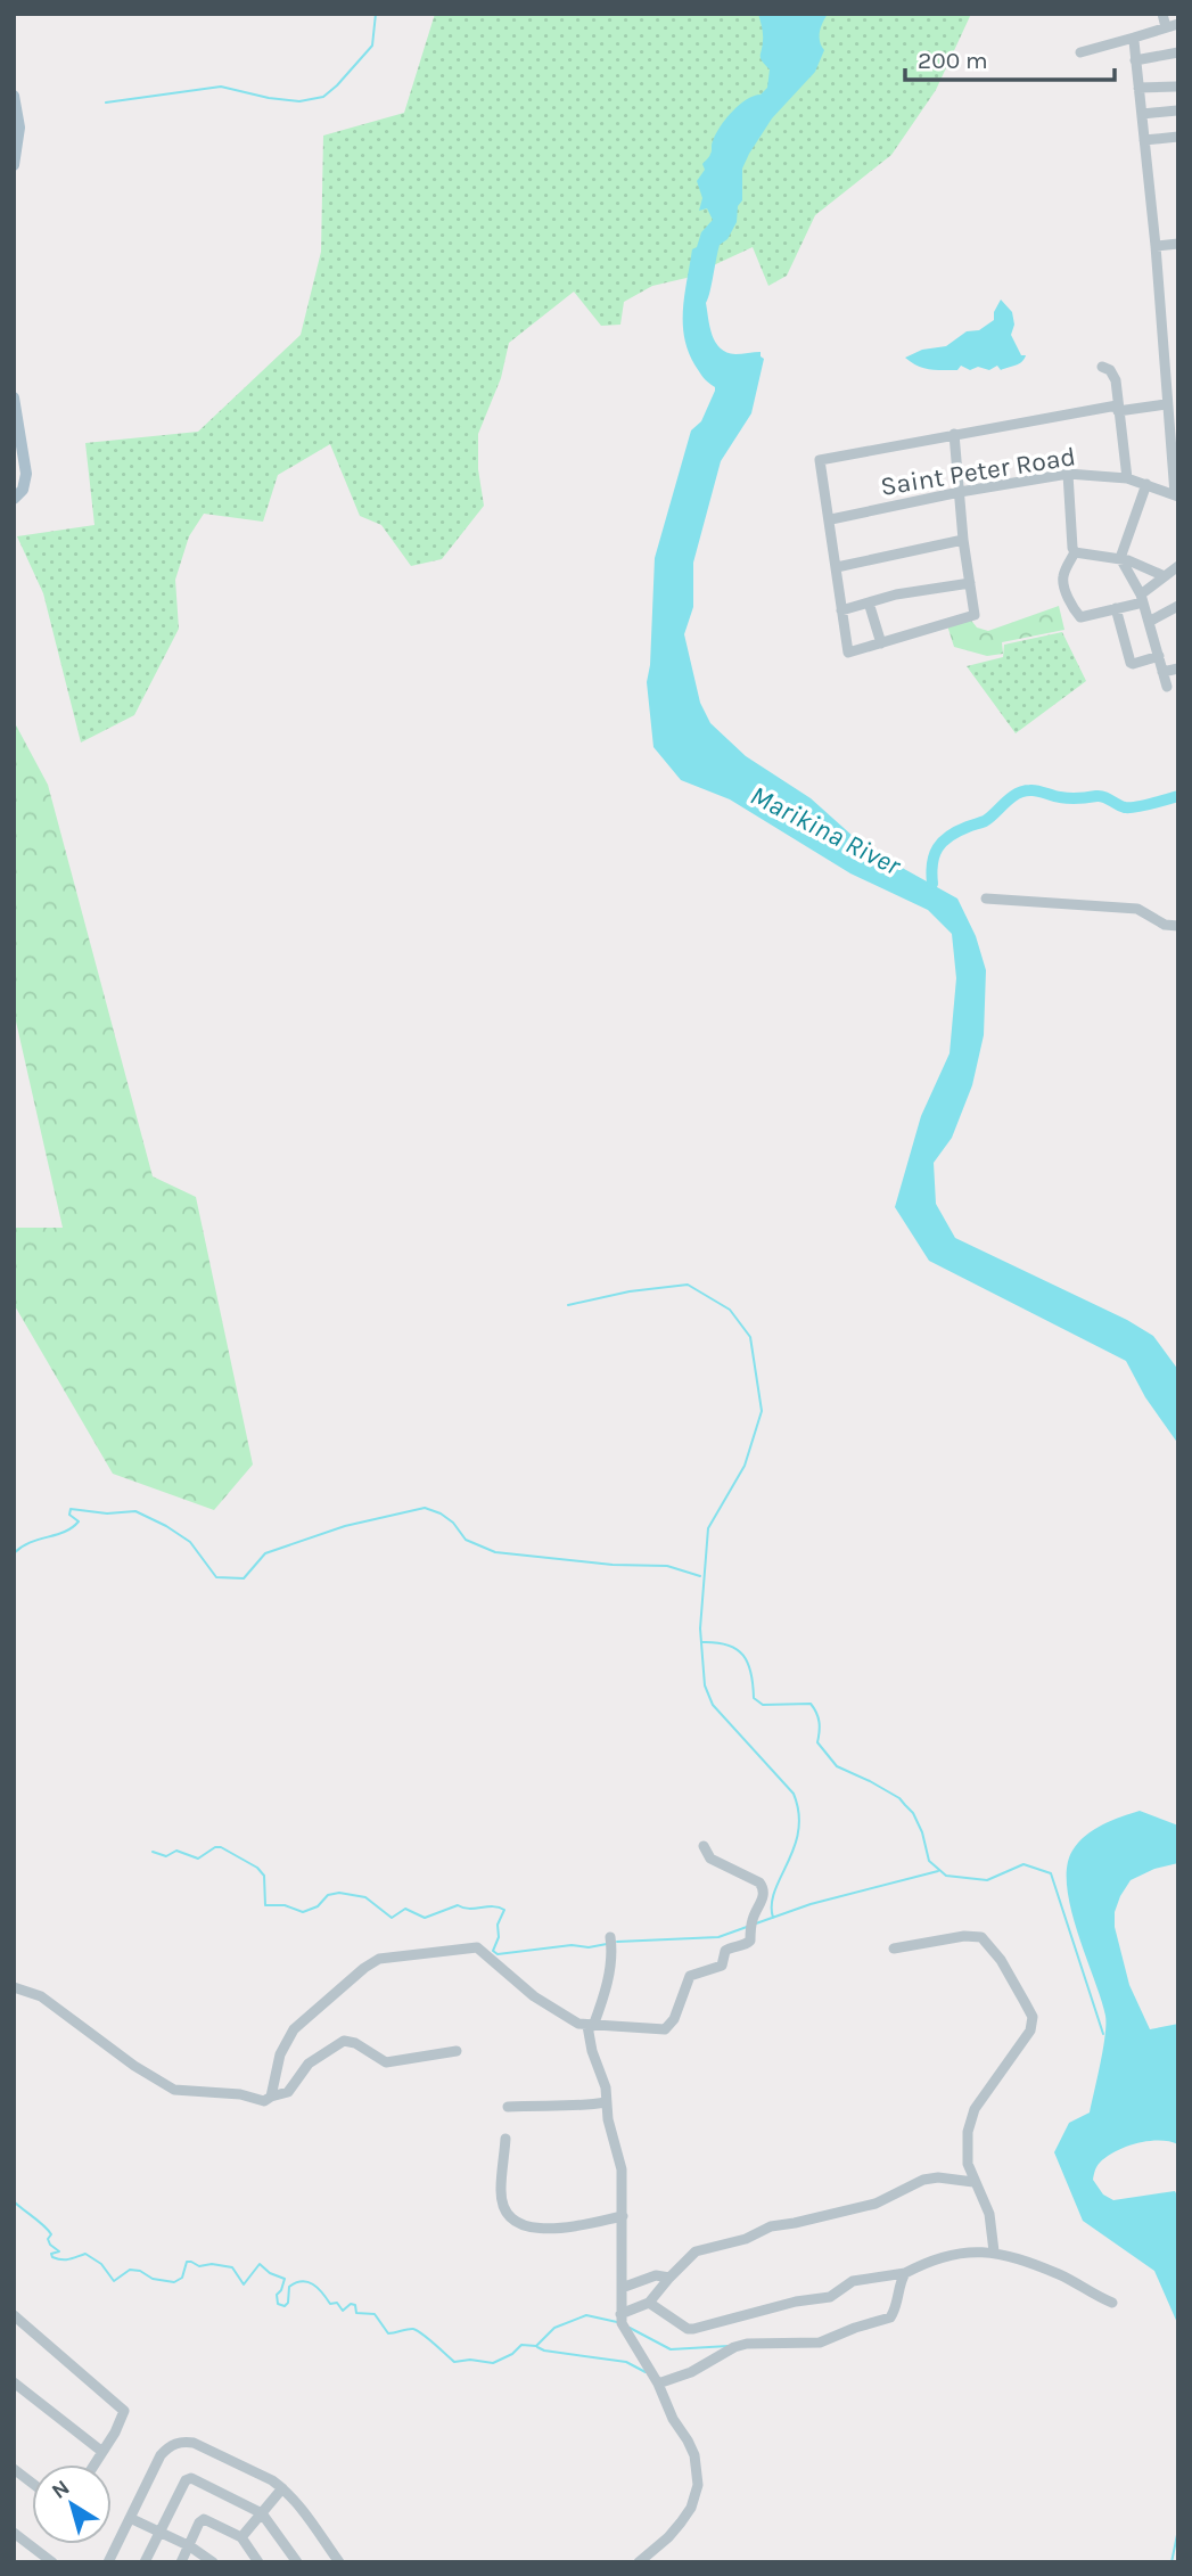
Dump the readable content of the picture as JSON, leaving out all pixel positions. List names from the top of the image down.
{
  "streets": {
    "street": ["Saint Peter Road"]
  },
  "water": ["Marikina River"],
  "scale_bar": "200 m",
  "north": "top left"
}
